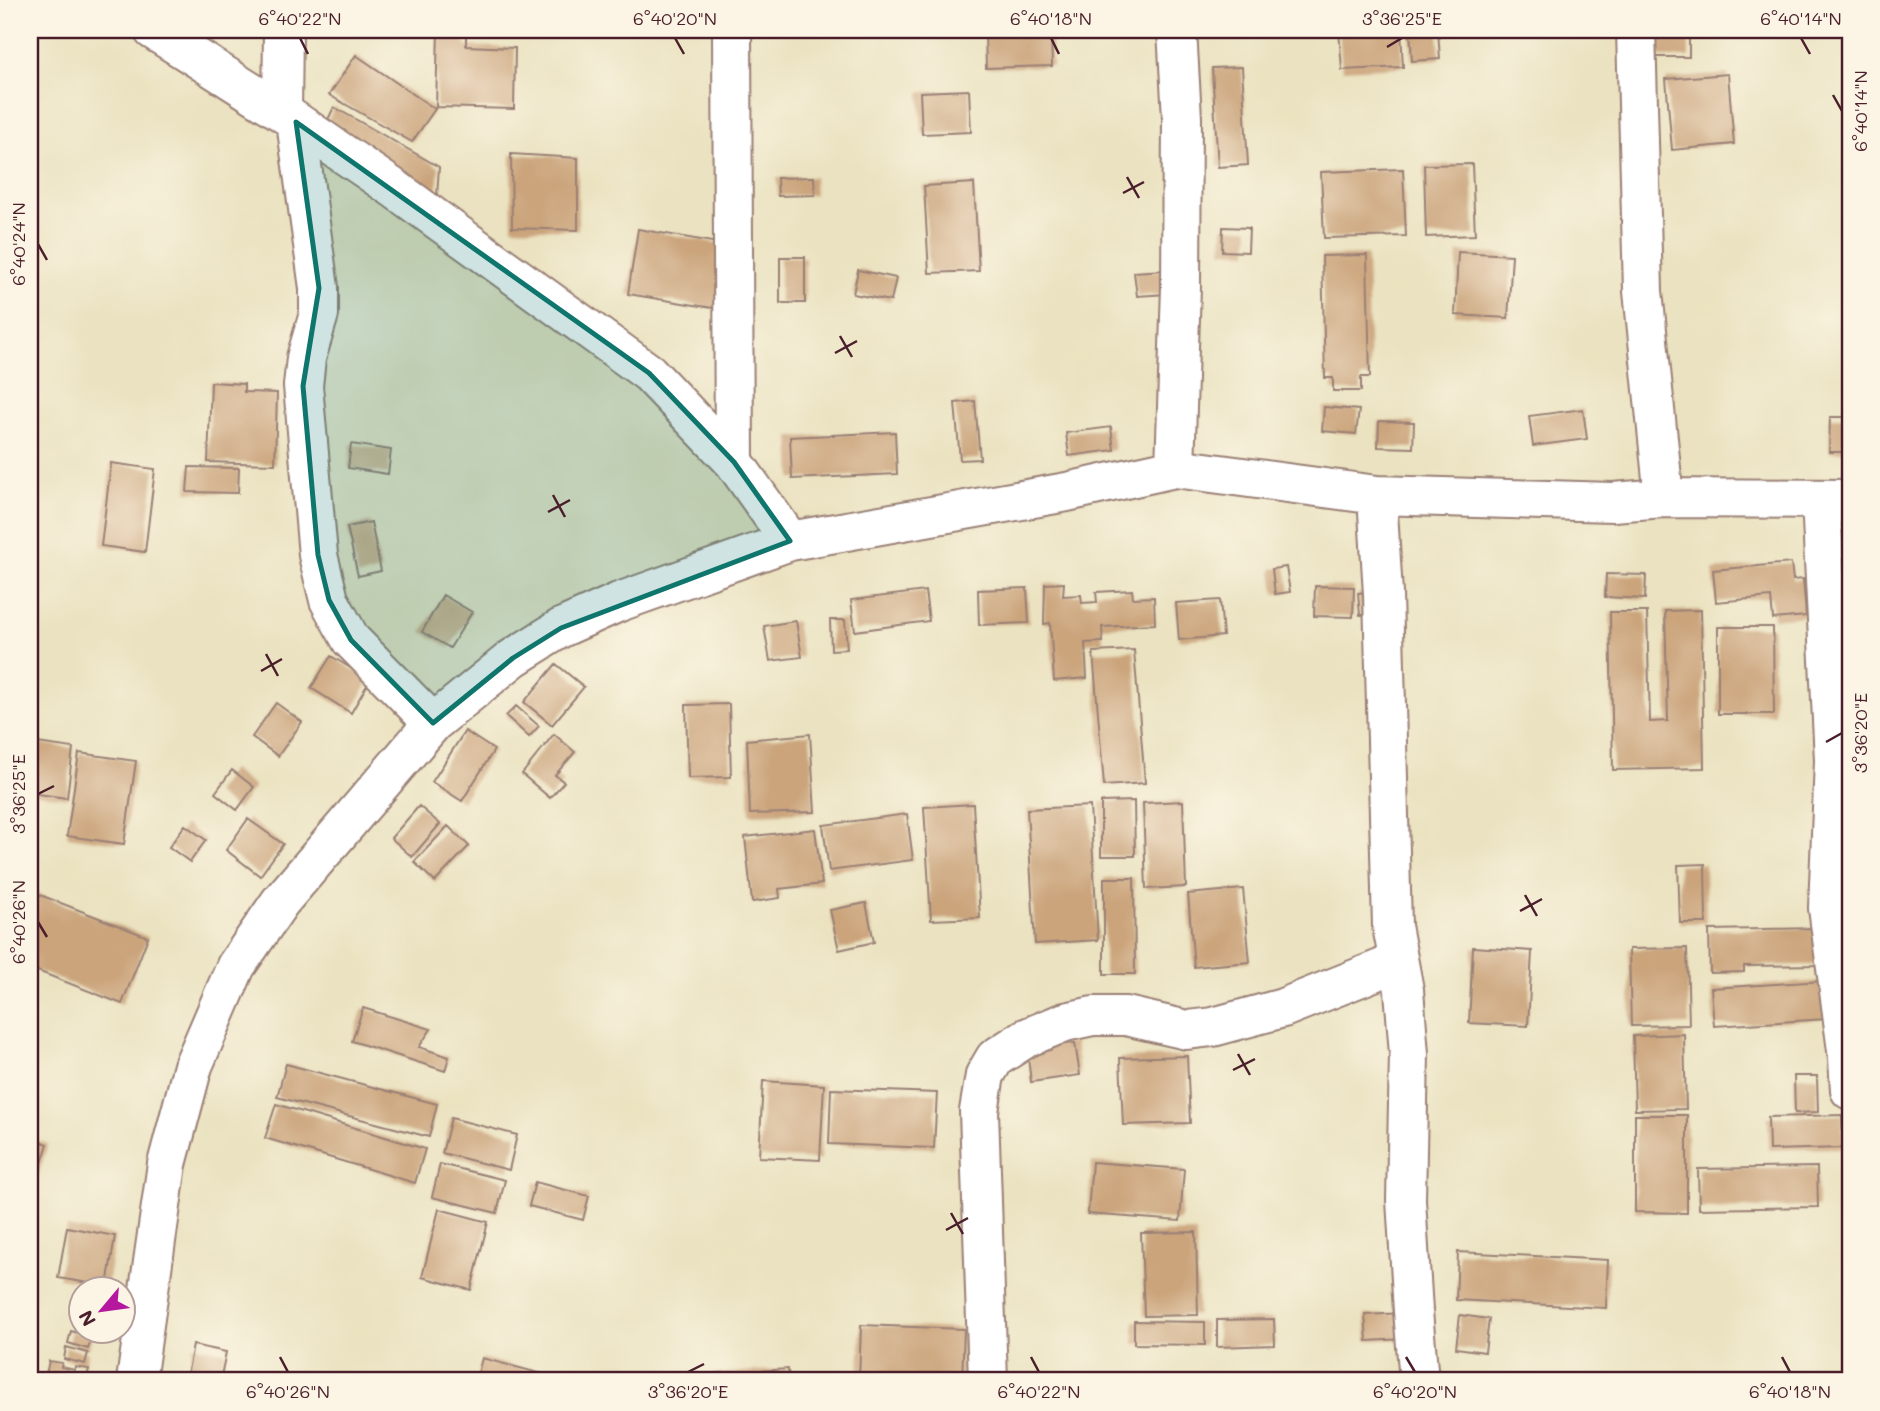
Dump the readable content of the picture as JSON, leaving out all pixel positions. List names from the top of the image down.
{
  "north": "bottom left",
  "coordinates": [
    "6°40'22\"N",
    "6°40'20\"N",
    "6°40'18\"N",
    "3°36'25\"E",
    "6°40'14\"N",
    "6°40'24\"N",
    "3°36'20\"E",
    "6°40'26\"N"
  ]
}
